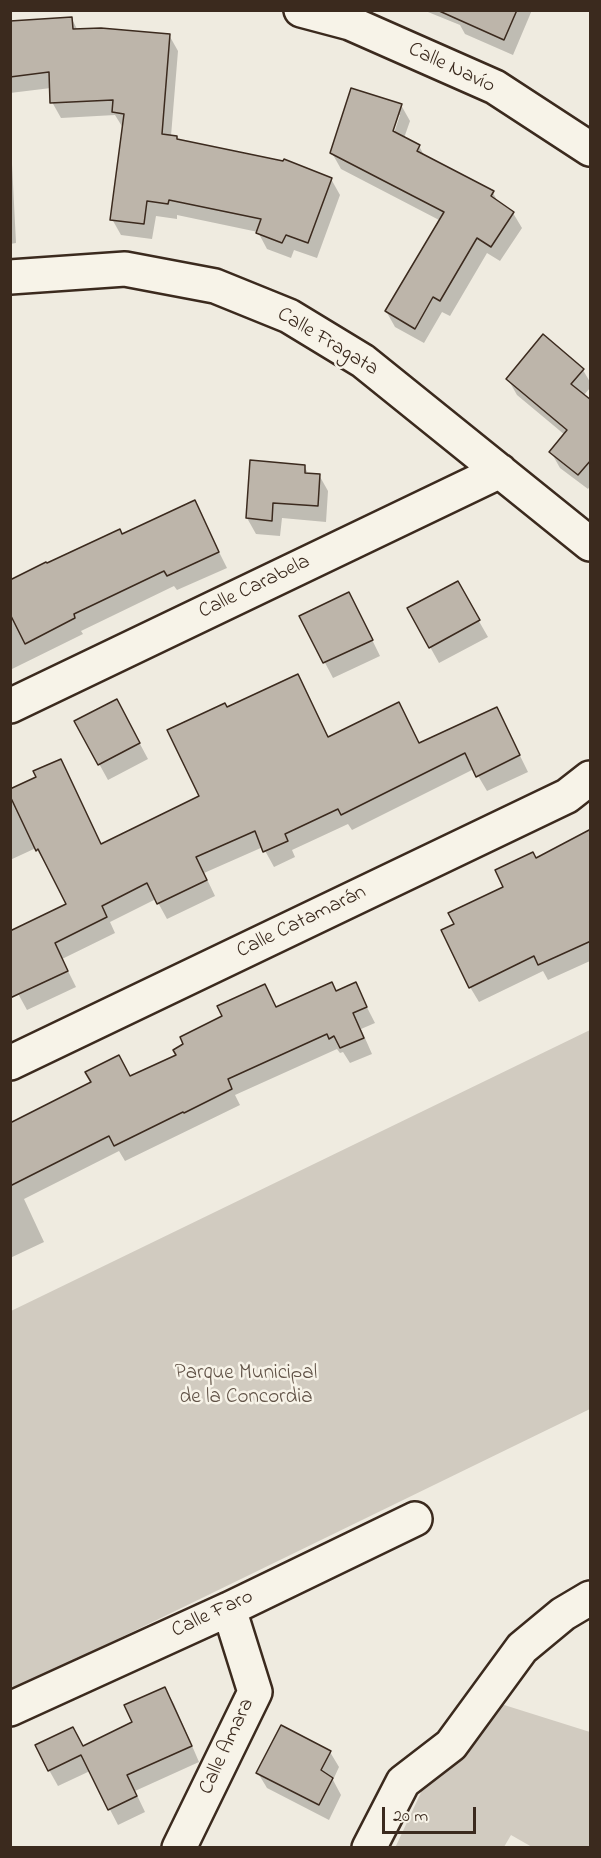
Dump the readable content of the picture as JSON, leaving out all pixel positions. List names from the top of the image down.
{
  "streets": {
    "street": [
      "Calle Navío",
      "Calle Fragata",
      "Calle Carabela",
      "Calle Catamarán",
      "Calle Faro",
      "Calle Amara"
    ]
  },
  "crossings": [
    ["Calle Fragata", "Calle Carabela"],
    ["Calle Faro", "Calle Amara"]
  ],
  "parks": ["Parque Municipal de la Concordia"],
  "scale_bar": "20 m"
}
